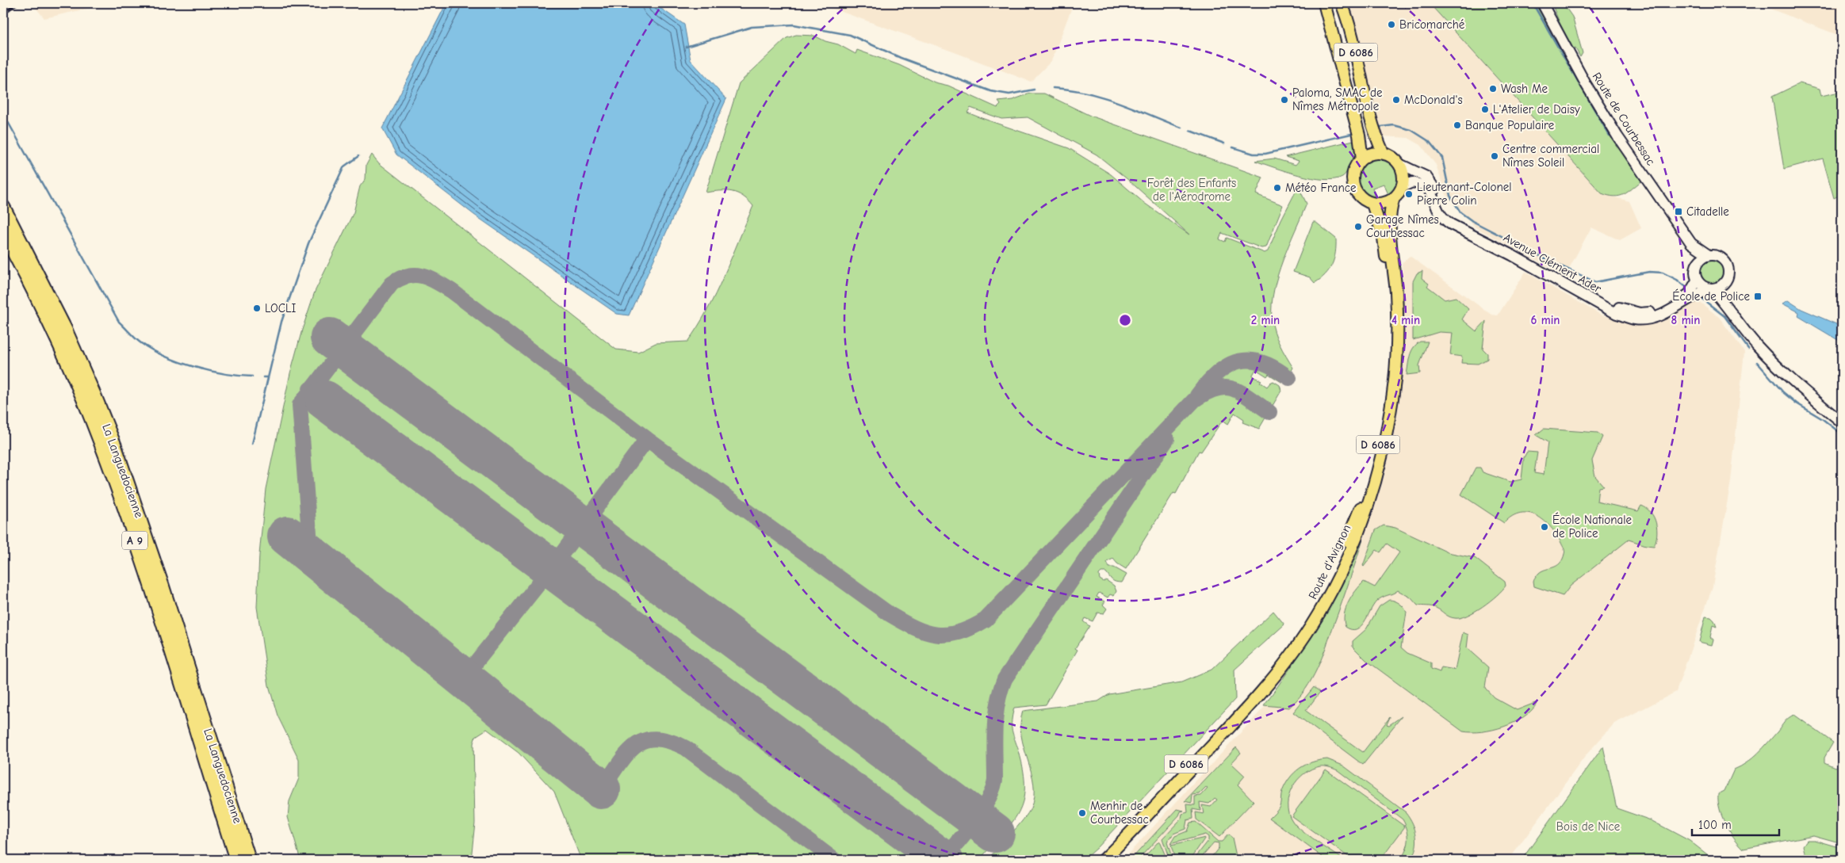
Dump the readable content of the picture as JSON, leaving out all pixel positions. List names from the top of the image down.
{
  "streets": {
    "highway": ["La Languedocienne", "A 9"],
    "main road": ["D 6086", "Route d'Avignon"],
    "street": ["Route de Courbessac", "Avenue Clément Ader"]
  },
  "crossings": [
    ["D 6086", "Avenue Clément Ader"],
    ["D 6086", "Route d'Avignon"],
    ["Route de Courbessac", "Avenue Clément Ader"],
    ["Avenue Clément Ader", "Route d'Avignon"]
  ],
  "parks": ["Forêt des Enfants de l'Aérodrome", "Bois de Nice"],
  "places": {
    "other": [
      "Bricomarché",
      "Wash Me",
      "Paloma, SMAC de Nîmes Métropole",
      "McDonald's",
      "L'Atelier de Daisy",
      "Banque Populaire",
      "Centre commercial Nîmes Soleil",
      "Météo France",
      "Lieutenant-Colonel Pierre Colin",
      "Garage Nîmes Courbessac",
      "LOCLI",
      "École Nationale de Police",
      "Menhir de Courbessac"
    ],
    "transit": ["Citadelle", "École de Police"]
  },
  "scale_bar": "100 m",
  "rings": [
    "2 min",
    "4 min",
    "6 min",
    "8 min"
  ]
}
